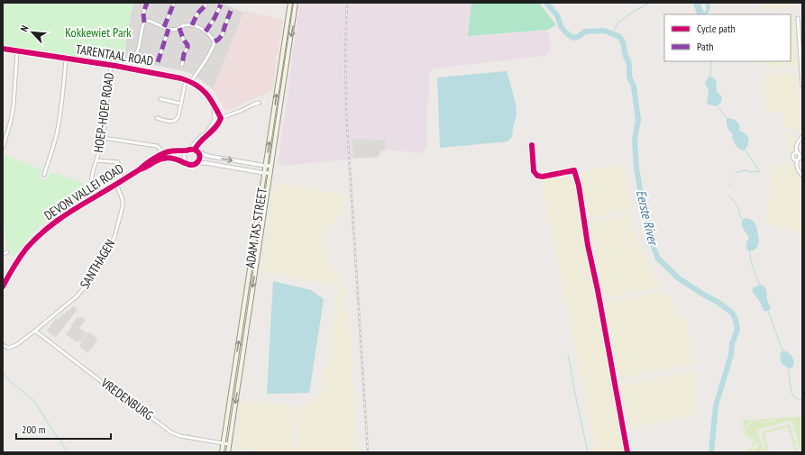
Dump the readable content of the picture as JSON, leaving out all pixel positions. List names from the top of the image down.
{
  "streets": {
    "main road": ["ADAM TAS STREET"],
    "street": [
      "TARENTAAL ROAD",
      "HOEP-HOEP ROAD",
      "DEVON VALLEI ROAD",
      "SANTHAGEN",
      "VREDENBURG"
    ]
  },
  "crossings": [
    ["TARENTAAL ROAD", "HOEP-HOEP ROAD"],
    ["DEVON VALLEI ROAD", "SANTHAGEN"],
    ["ADAM TAS STREET", "VREDENBURG"],
    ["SANTHAGEN", "VREDENBURG"]
  ],
  "water": ["Eerste River"],
  "parks": ["Kokkewiet Park"],
  "legend": ["Cycle path", "Path"],
  "scale_bar": "200 m",
  "north": "top left"
}
